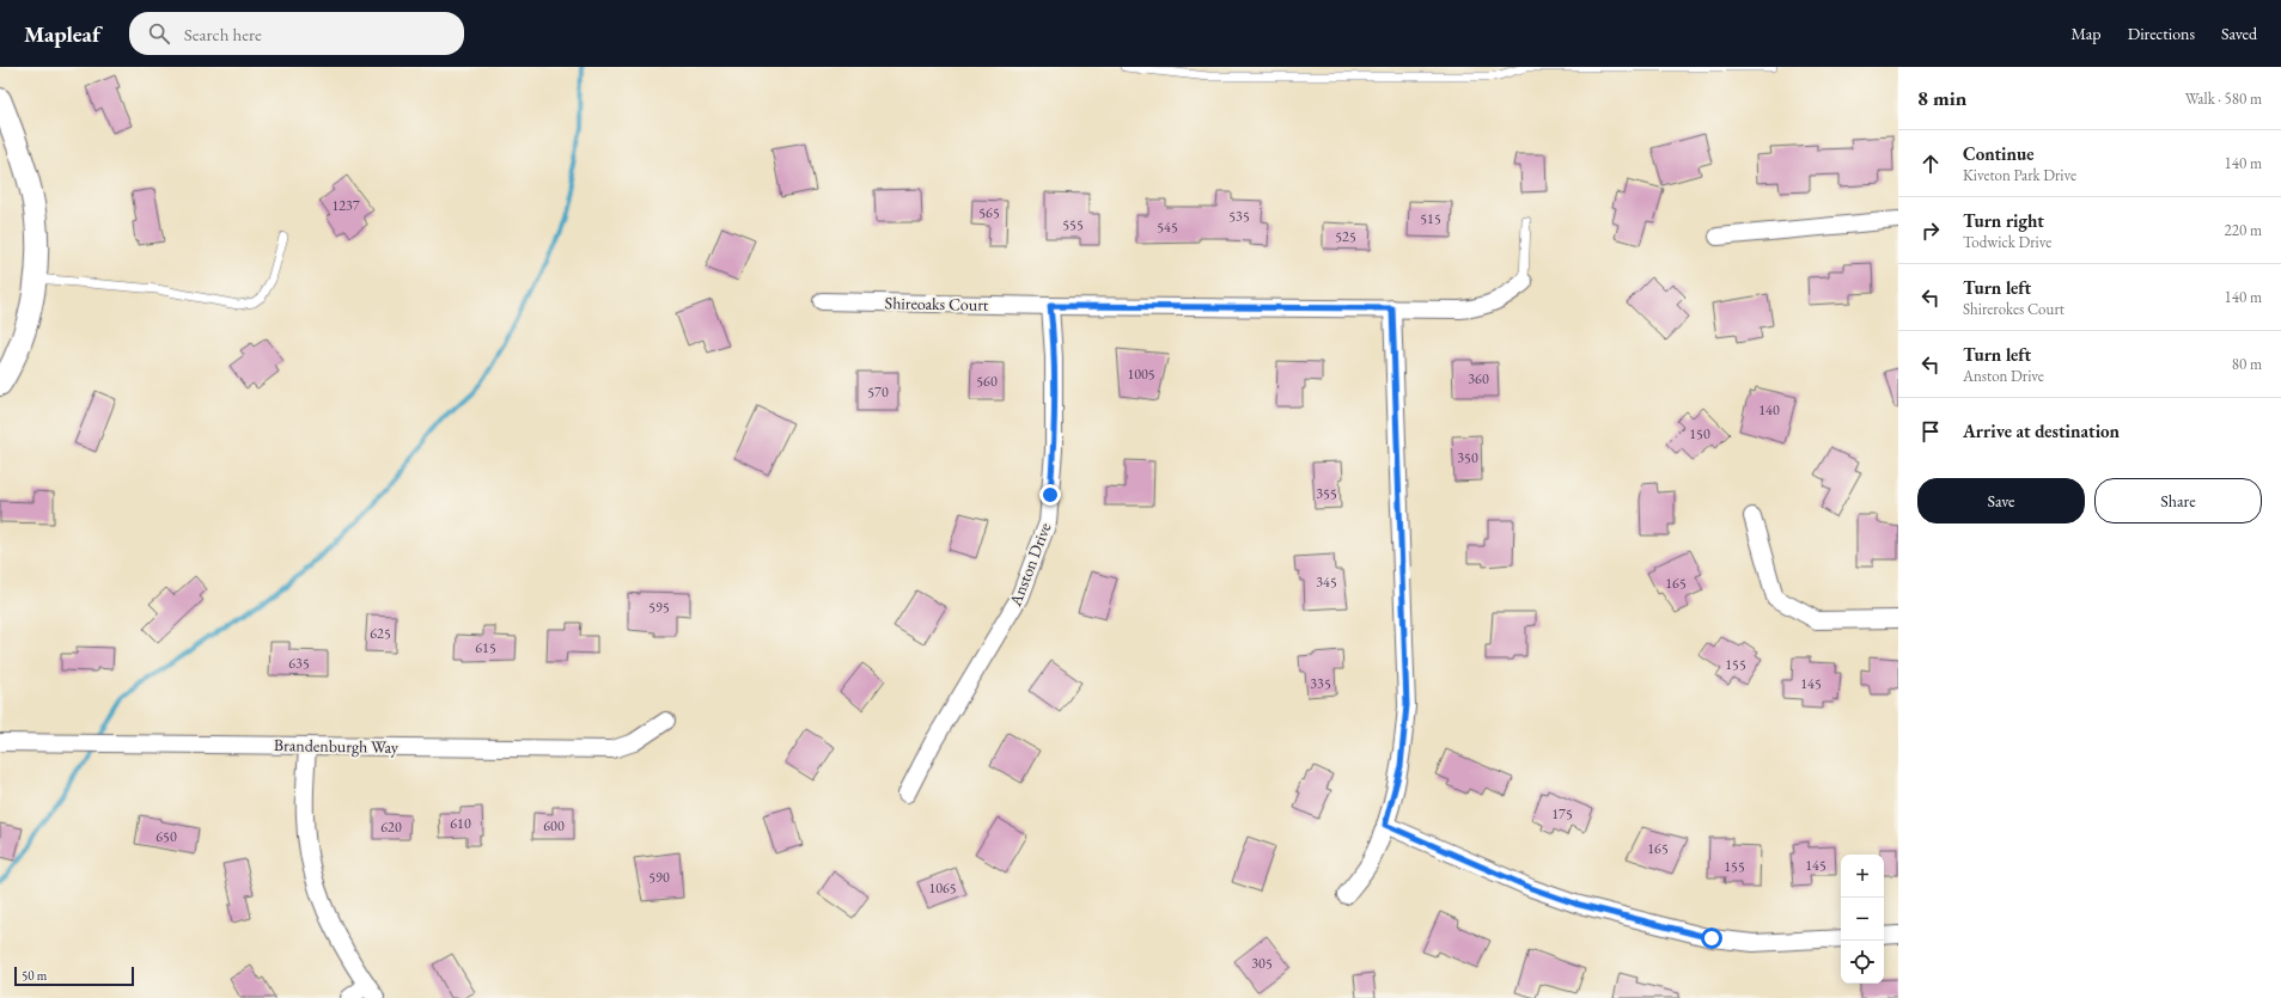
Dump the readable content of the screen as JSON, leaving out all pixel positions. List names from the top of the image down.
{
  "streets": {
    "street": ["Shireoaks Court", "Anston Drive", "Brandenburgh Way"]
  },
  "crossings": [
    ["Shireoaks Court", "Anston Drive"]
  ],
  "house_numbers": [
    "1237",
    "565",
    "535",
    "515",
    "555",
    "545",
    "525",
    "1005",
    "360",
    "560",
    "570",
    "140",
    "150",
    "350",
    "355",
    "345",
    "165",
    "595",
    "625",
    "615",
    "635",
    "155",
    "335",
    "145",
    "175",
    "610",
    "600",
    "620",
    "650",
    "165",
    "145",
    "155",
    "590",
    "1065",
    "305"
  ],
  "scale_bar": "50 m",
  "page": {
    "header": "Mapleaf",
    "search": "Search here",
    "nav": ["Map", "Directions", "Saved"],
    "heading": ["8 min", "Walk · 580 m"],
    "list": [
      ["Continue", "Kiveton Park Drive", "140 m"],
      ["Turn right", "Todwick Drive", "220 m"],
      ["Turn left", "Shirerokes Court", "140 m"],
      ["Turn left", "Anston Drive", "80 m"],
      "Arrive at destination"
    ],
    "buttons": ["Save", "Share"],
    "map_buttons": ["+", "−"],
    "scale": "50 m"
  }
}
